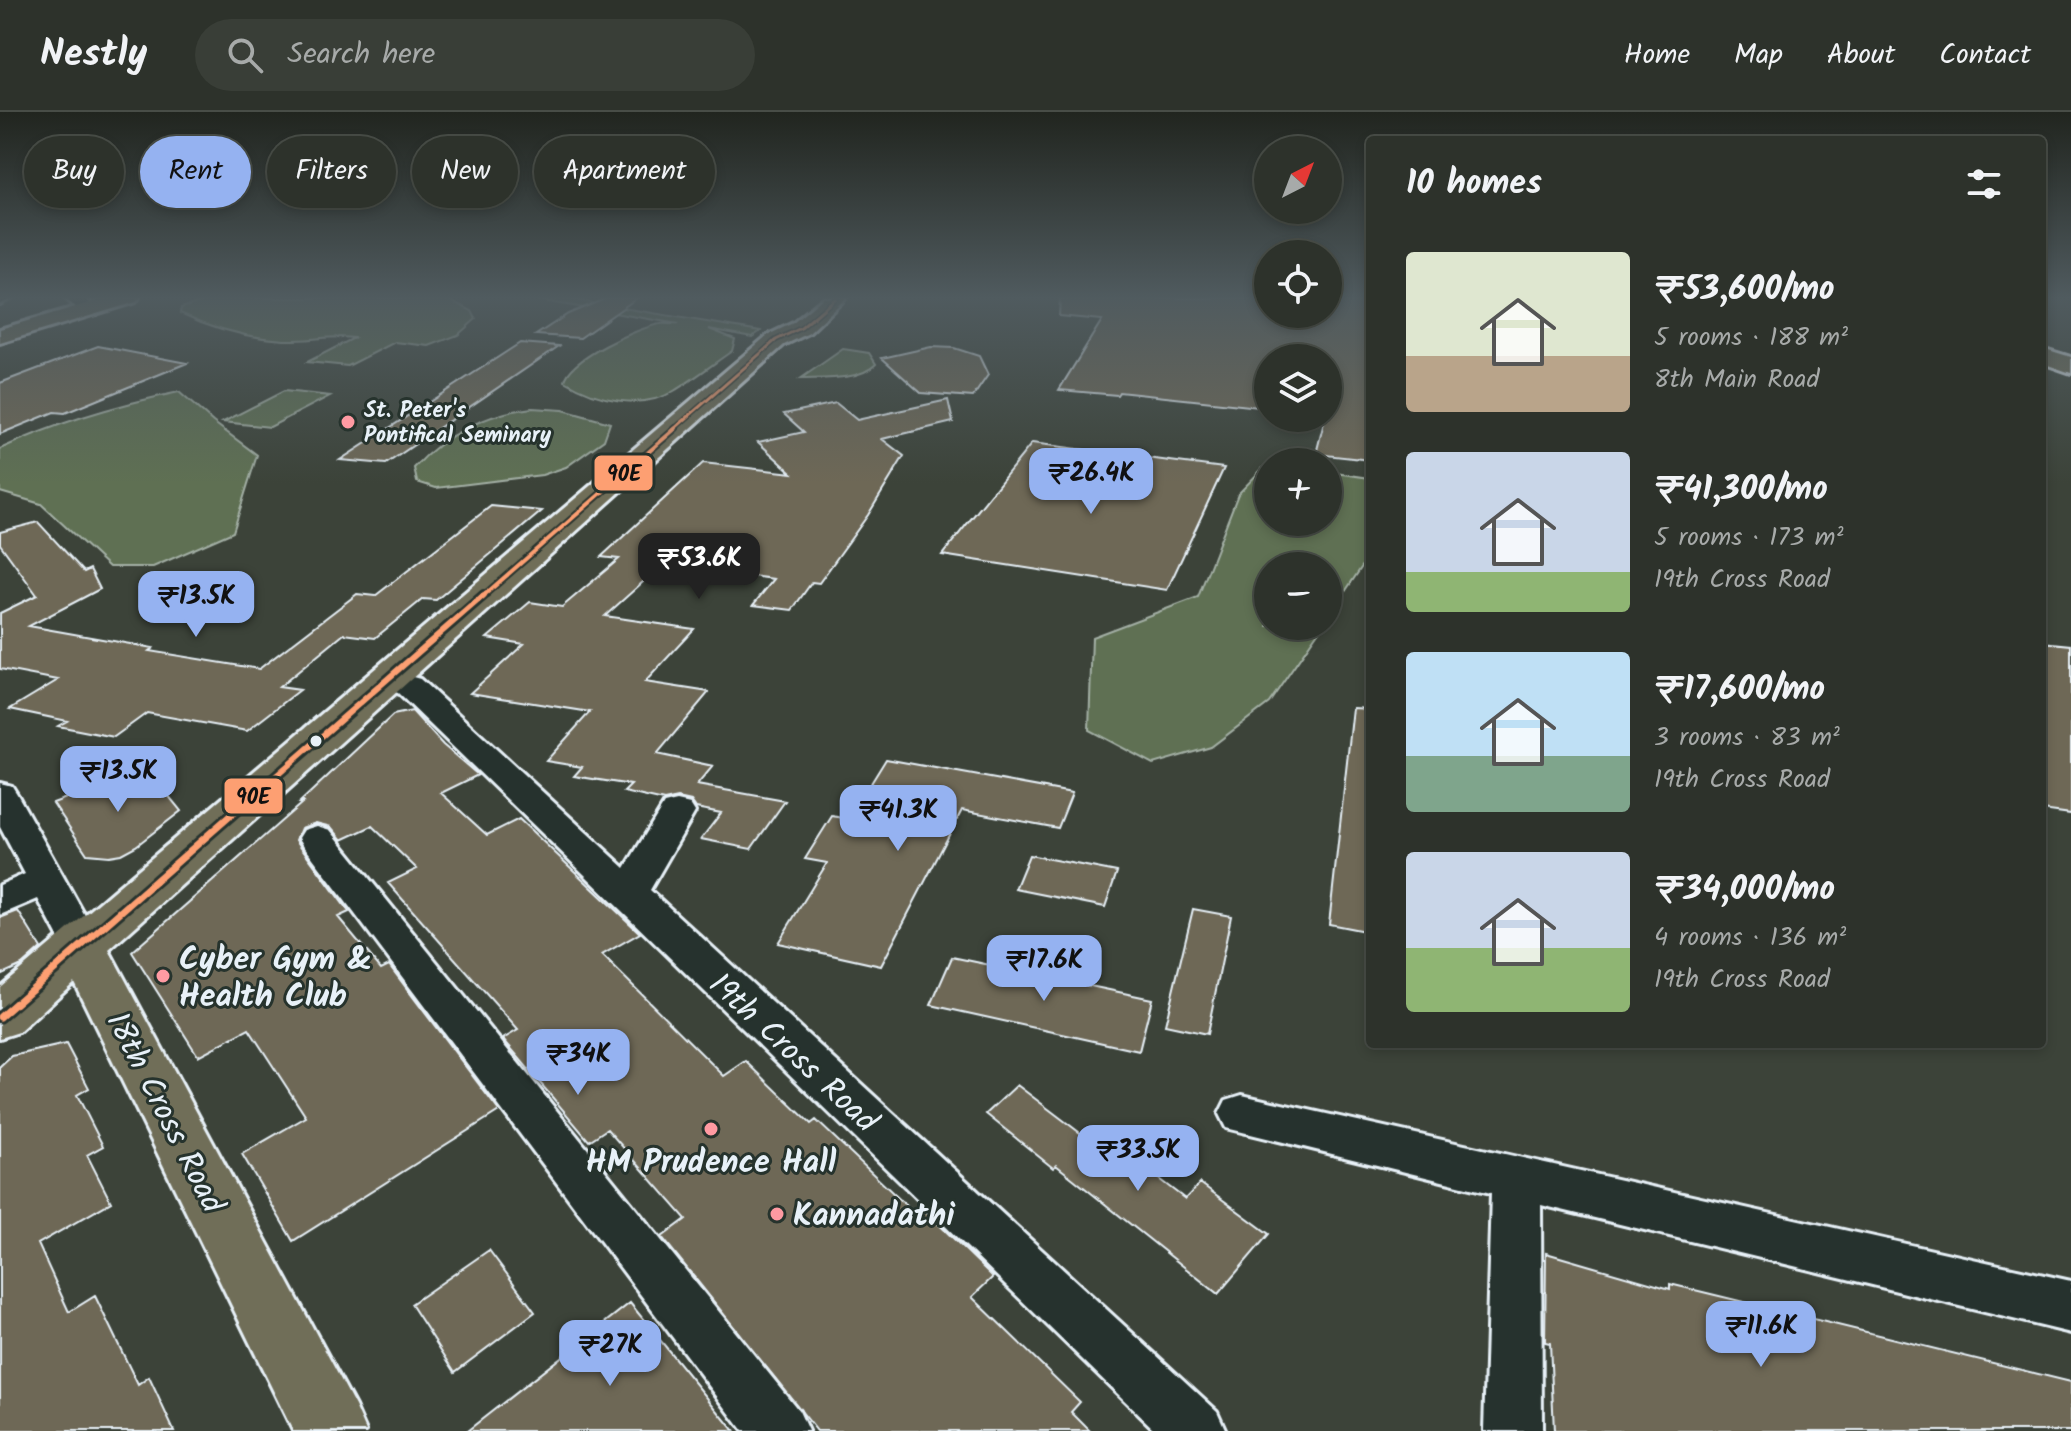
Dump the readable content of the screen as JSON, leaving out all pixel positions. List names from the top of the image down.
{
  "streets": {
    "main road": ["18th Cross Road"],
    "street": ["19th Cross Road"]
  },
  "places": [
    "St. Peter's Pontifical Seminary",
    "Cyber Gym & Health Club",
    "HM Prudence Hall",
    "Kannadathi"
  ],
  "lines": ["transit line 90E"],
  "north": "top right",
  "page": {
    "header": "Nestly",
    "search": "Search here",
    "nav": [
      "Home",
      "Map",
      "About",
      "Contact"
    ],
    "map_buttons": ["+", "−"],
    "chip": [
      "Buy",
      "Rent",
      "Filters",
      "New",
      "Apartment"
    ],
    "heading": "10 homes",
    "list": [
      {
        "name": "₹53,600/mo",
        "note": "5 rooms · 188 m² · 8th Main Road"
      },
      {
        "name": "₹41,300/mo",
        "note": "5 rooms · 173 m² · 19th Cross Road"
      },
      {
        "name": "₹17,600/mo",
        "note": "3 rooms · 83 m² · 19th Cross Road"
      },
      {
        "name": "₹34,000/mo",
        "note": "4 rooms · 136 m² · 19th Cross Road"
      }
    ],
    "price": [
      "₹26.4K",
      "₹53.6K",
      "₹13.5K",
      "₹13.5K",
      "₹41.3K",
      "₹17.6K",
      "₹34K",
      "₹33.5K",
      "₹11.6K",
      "₹27K"
    ]
  }
}
